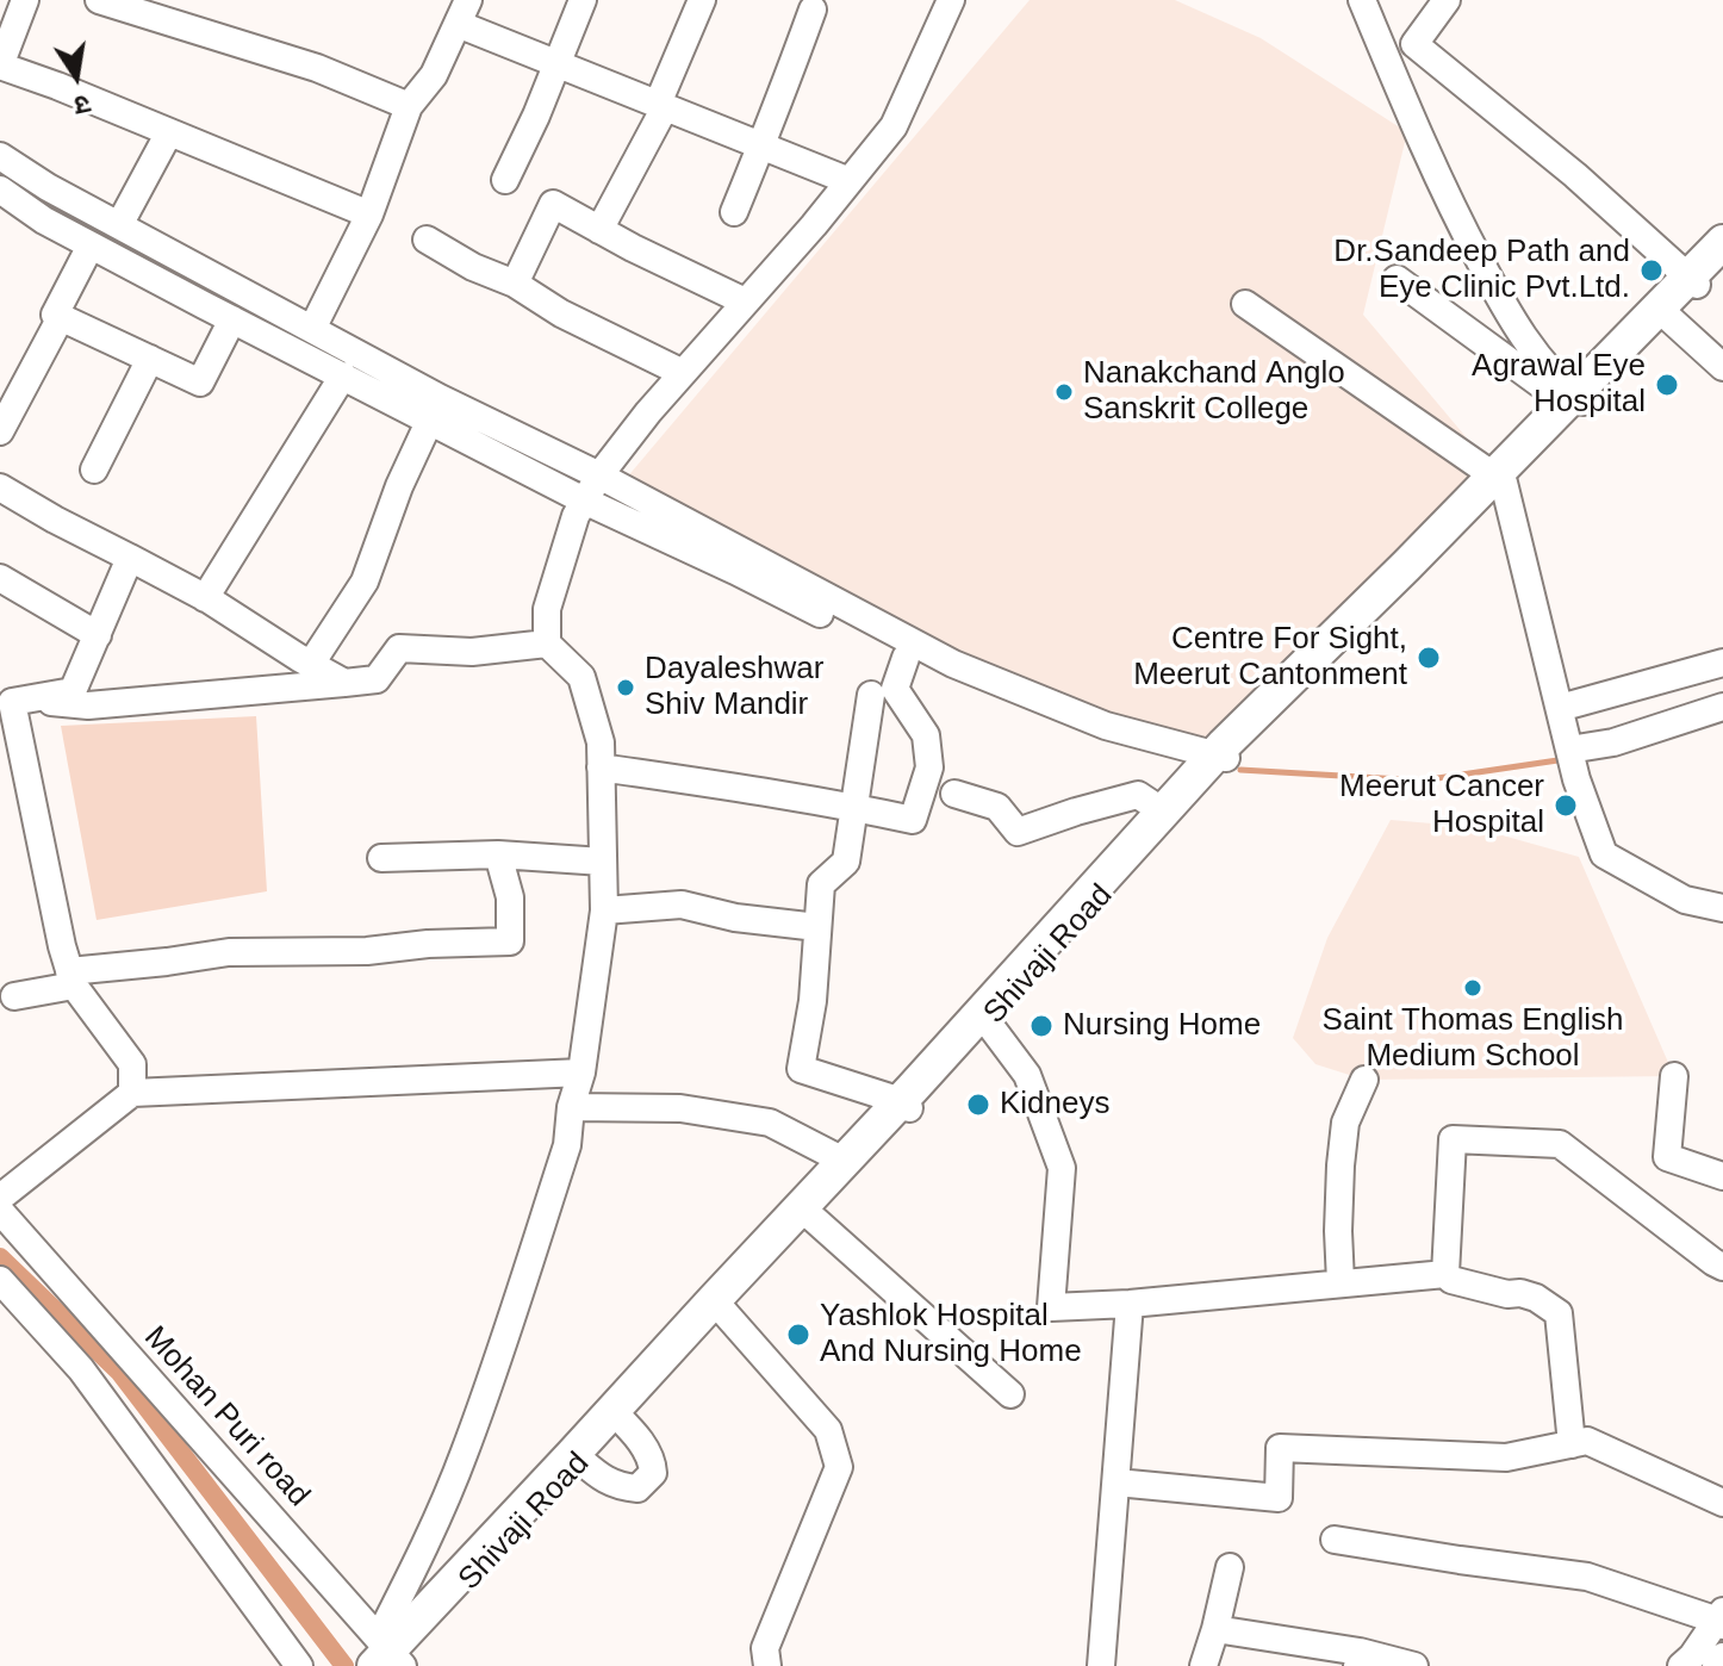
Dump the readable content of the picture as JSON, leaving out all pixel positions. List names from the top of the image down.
{
  "streets": {
    "main road": ["Shivaji Road"],
    "street": ["Mohan Puri road"]
  },
  "crossings": [
    ["Shivaji Road", "Mohan Puri road"]
  ],
  "places": [
    "Dr.Sandeep Path and Eye Clinic Pvt.Ltd.",
    "Agrawal Eye Hospital",
    "Nanakchand Anglo Sanskrit College",
    "Centre For Sight, Meerut Cantonment",
    "Dayaleshwar Shiv Mandir",
    "Meerut Cancer Hospital",
    "Saint Thomas English Medium School",
    "Nursing Home",
    "Kidneys",
    "Yashlok Hospital And Nursing Home"
  ],
  "north": "bottom"
}
